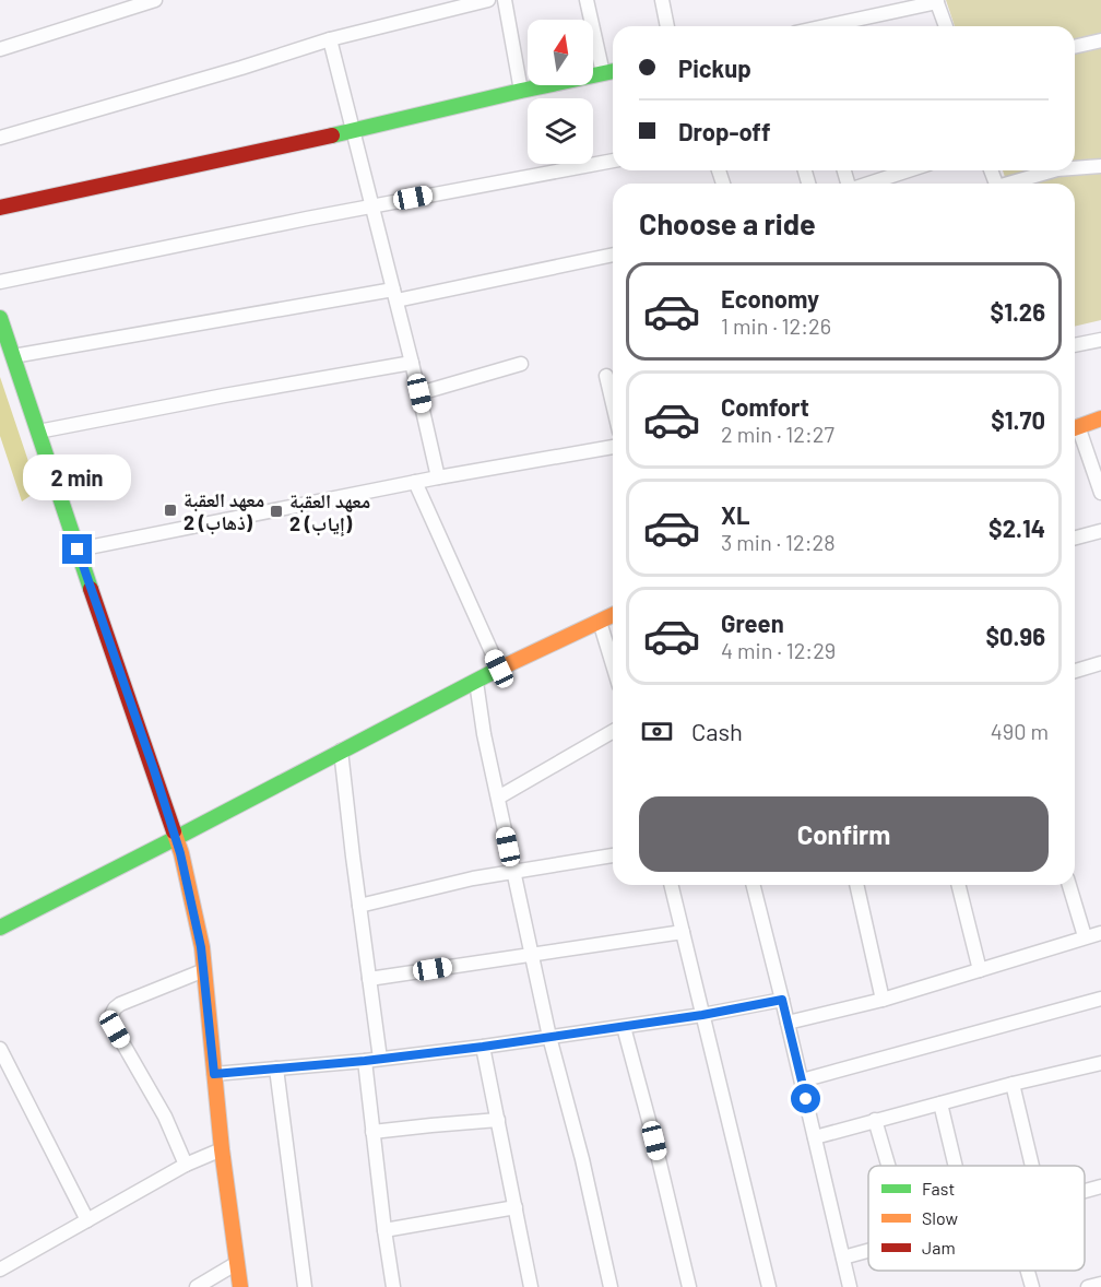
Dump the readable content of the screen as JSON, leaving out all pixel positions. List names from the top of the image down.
{
  "places": {
    "transit": ["معهد العقبة 2 (ذهاب)", "معهد العقبة 2 (إياب)"]
  },
  "legend": ["Fast", "Slow", "Jam"],
  "north": "top",
  "page": {
    "banner": ["Pickup", "Drop-off"],
    "heading": "Choose a ride",
    "list": [
      {
        "name": "Economy",
        "note": "1 min · 12:26",
        "value": "$1.26"
      },
      {
        "name": "Comfort",
        "note": "2 min · 12:27",
        "value": "$1.70"
      },
      {
        "name": "XL",
        "note": "3 min · 12:28",
        "value": "$2.14"
      },
      {
        "name": "Green",
        "note": "4 min · 12:29",
        "value": "$0.96"
      }
    ],
    "bubble": "2 min",
    "pay": ["Cash", "490 m"],
    "buttons": "Confirm"
  }
}
